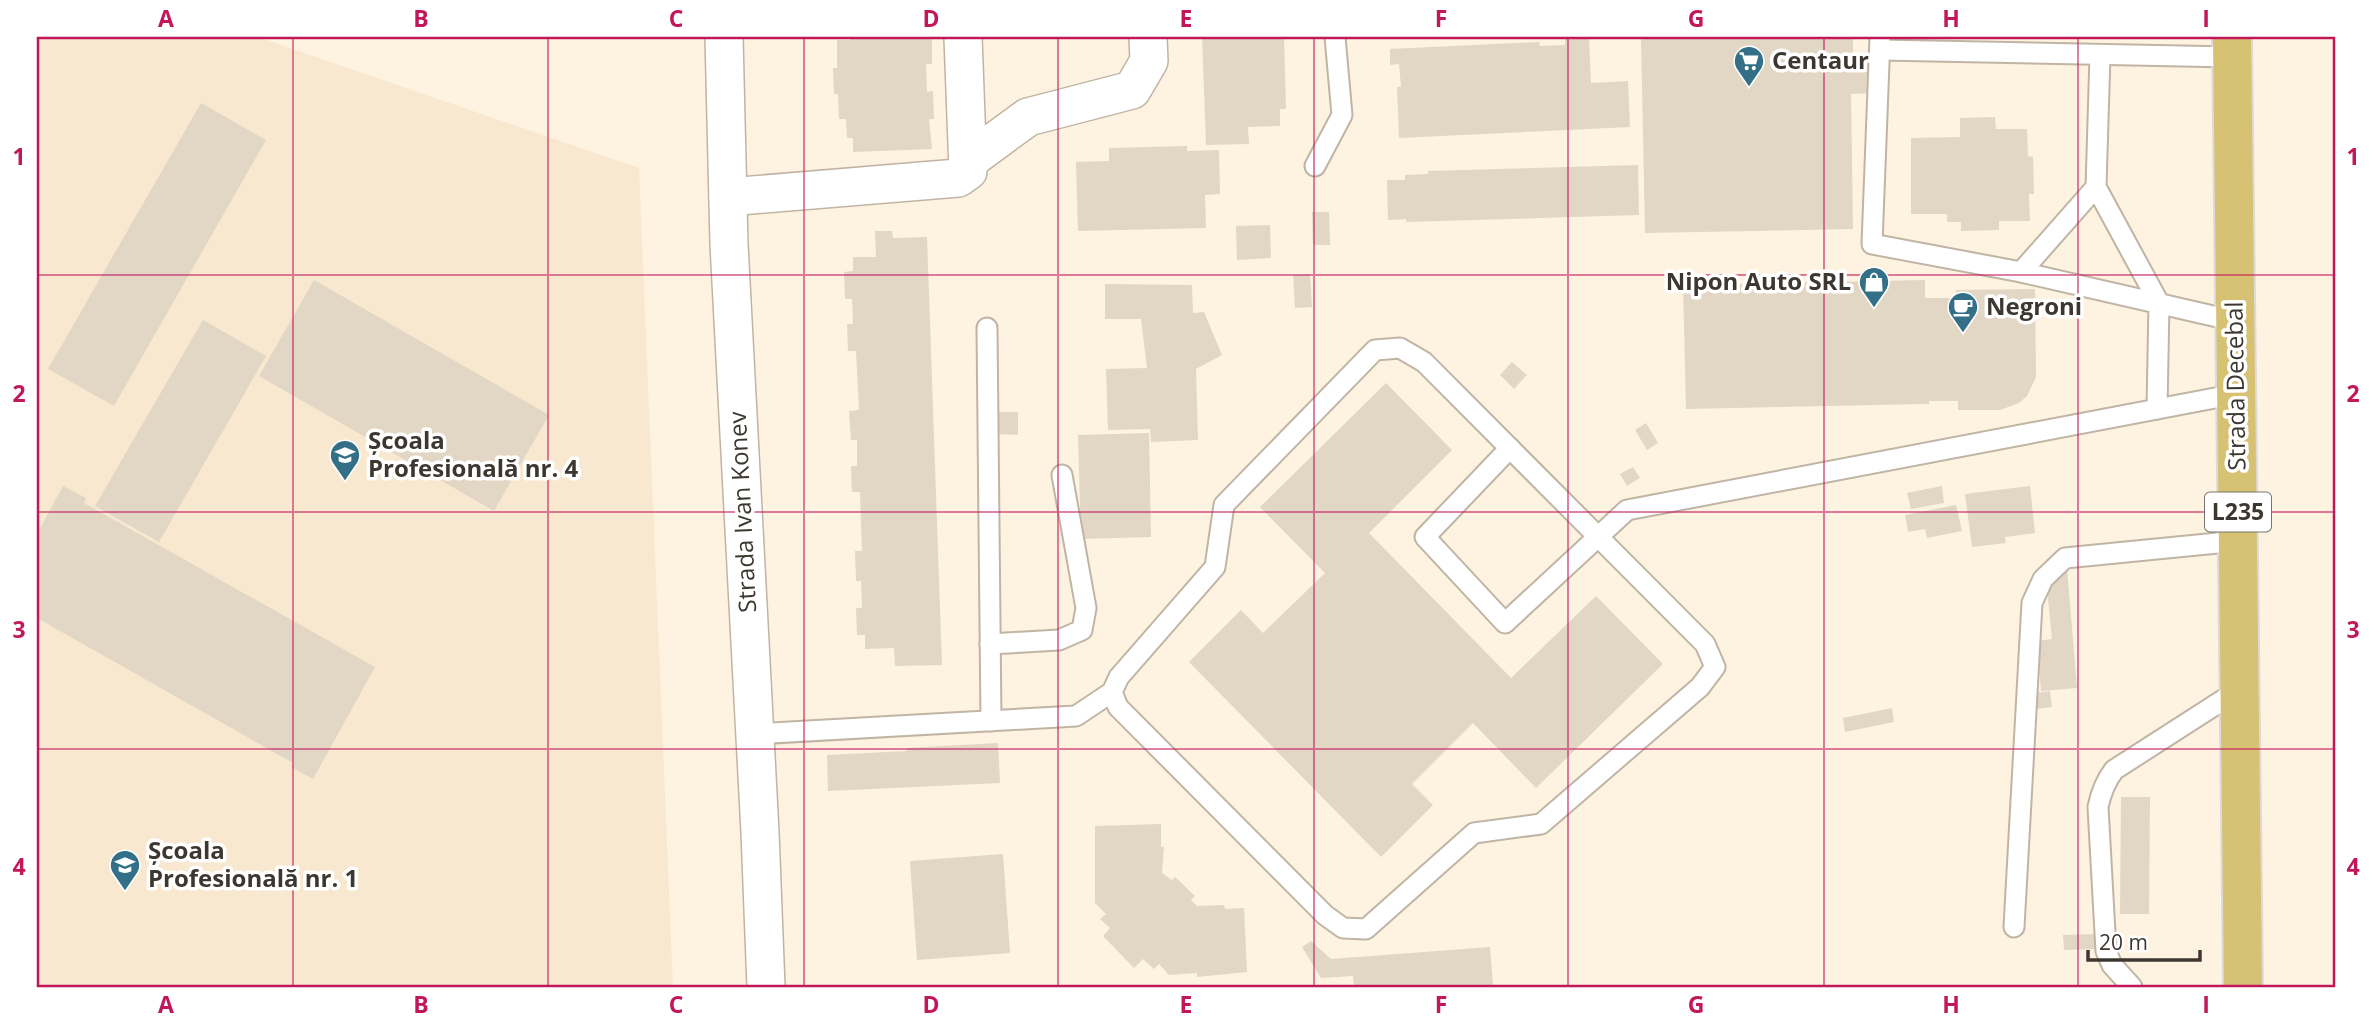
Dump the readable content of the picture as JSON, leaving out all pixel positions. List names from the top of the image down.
{
  "streets": {
    "main road": ["Strada Decebal", "L235"],
    "street": ["Strada Ivan Konev"]
  },
  "places": {
    "supermarket": ["Centaur"],
    "shop": ["Nipon Auto SRL"],
    "cafe": ["Negroni"],
    "school or university": ["Școala Profesională nr. 4", "Școala Profesională nr. 1"]
  },
  "scale_bar": "20 m",
  "grid": {
    "columns": [
      "A",
      "B",
      "C",
      "D",
      "E",
      "F",
      "G",
      "H",
      "I"
    ],
    "rows": [
      "1",
      "2",
      "3",
      "4"
    ]
  }
}
